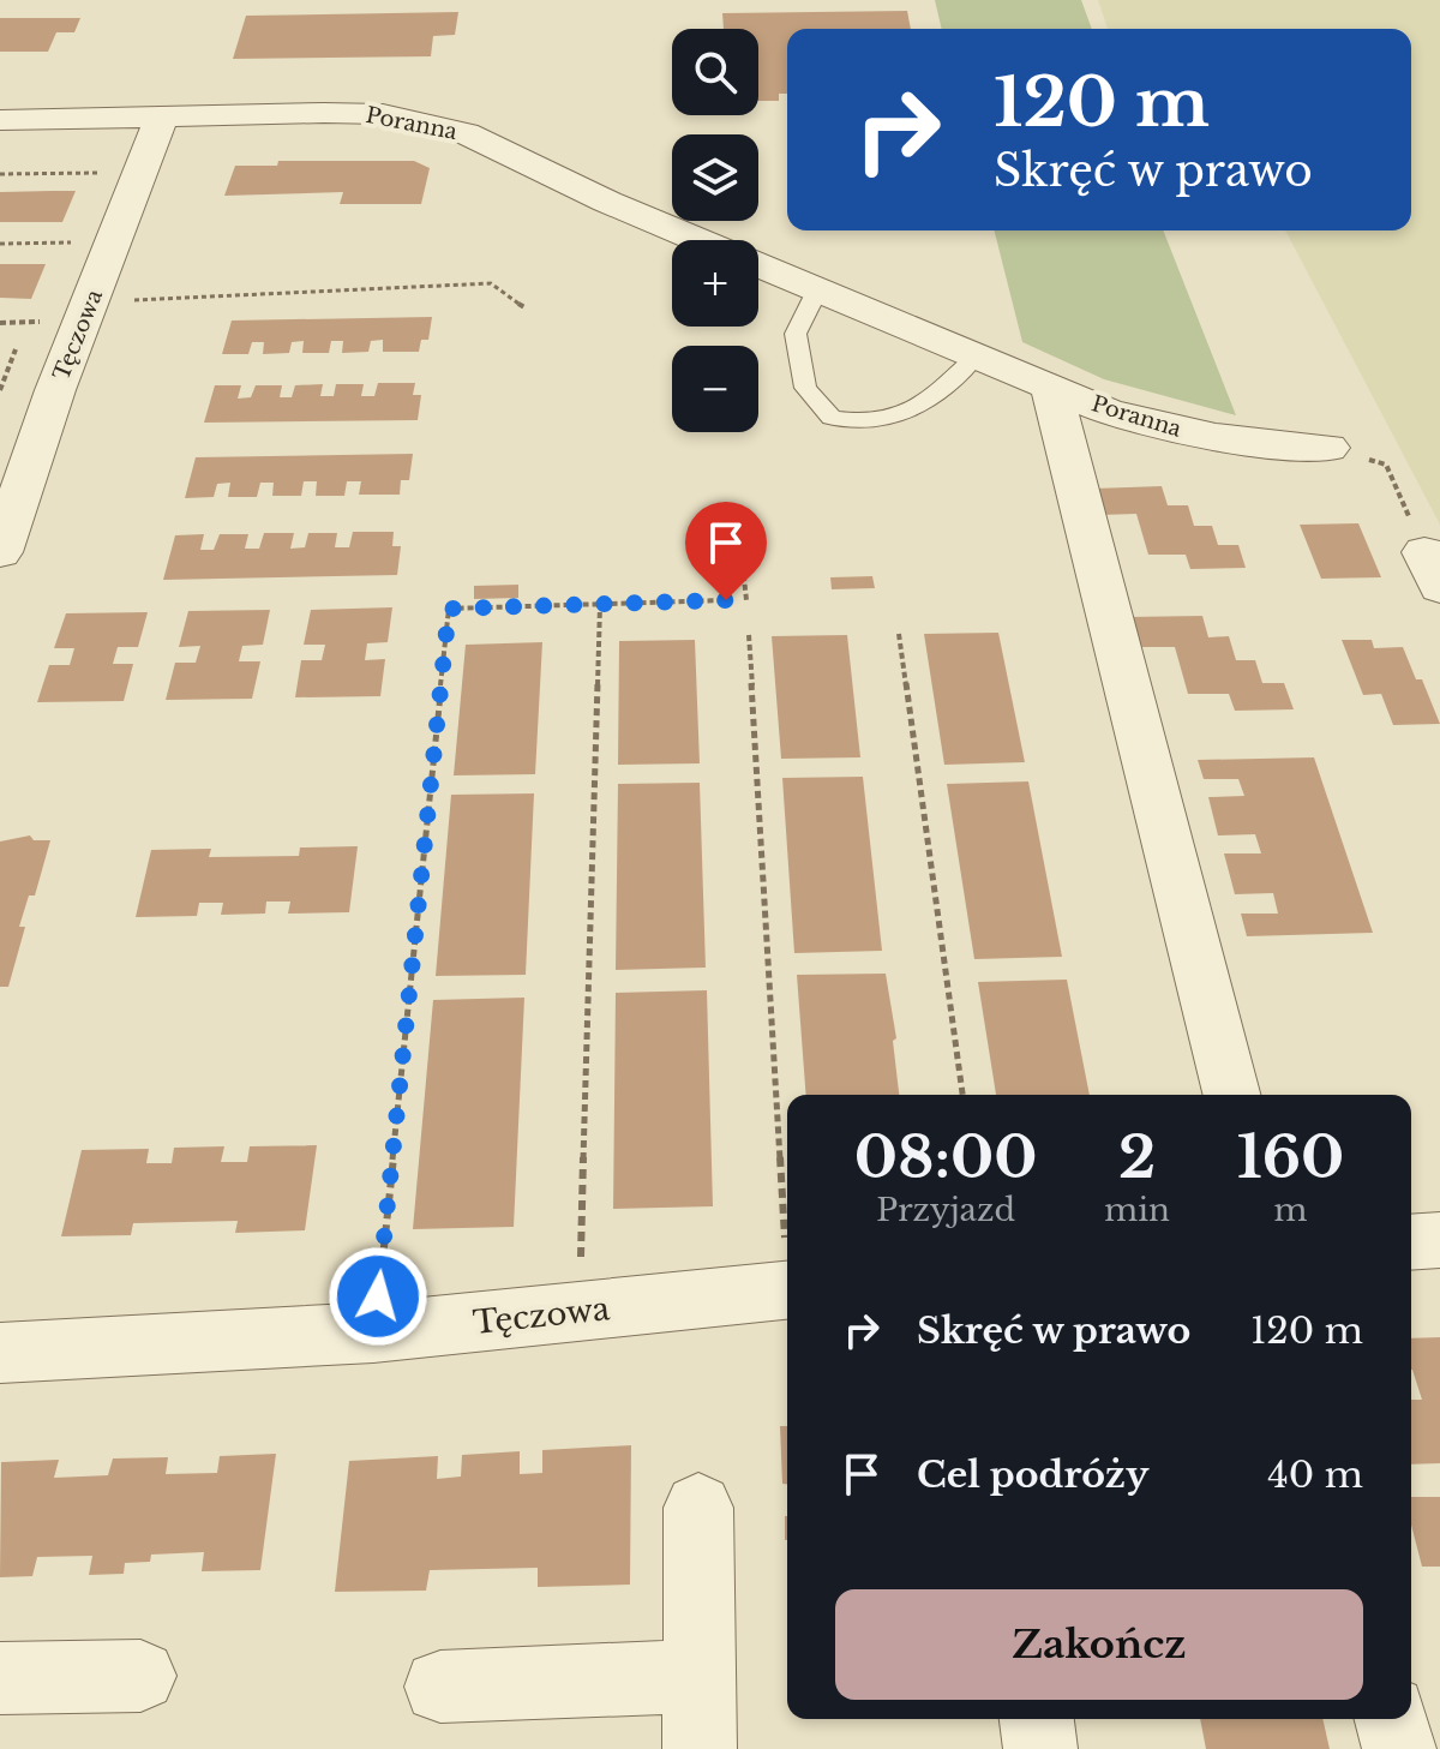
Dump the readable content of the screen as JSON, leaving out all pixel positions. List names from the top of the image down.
{
  "streets": {
    "street": ["Poranna", "Tęczowa"]
  },
  "crossings": [
    ["Poranna", "Tęczowa"]
  ],
  "page": {
    "map_buttons": ["+", "−"],
    "turn": ["120 m", "Skręć w prawo"],
    "eta": [
      "08:00",
      "Przyjazd",
      "2",
      "min",
      "160",
      "m"
    ],
    "list": [
      {
        "name": "Skręć w prawo",
        "value": "120 m"
      },
      {
        "name": "Cel podróży",
        "value": "40 m"
      }
    ],
    "buttons": "Zakończ"
  }
}
